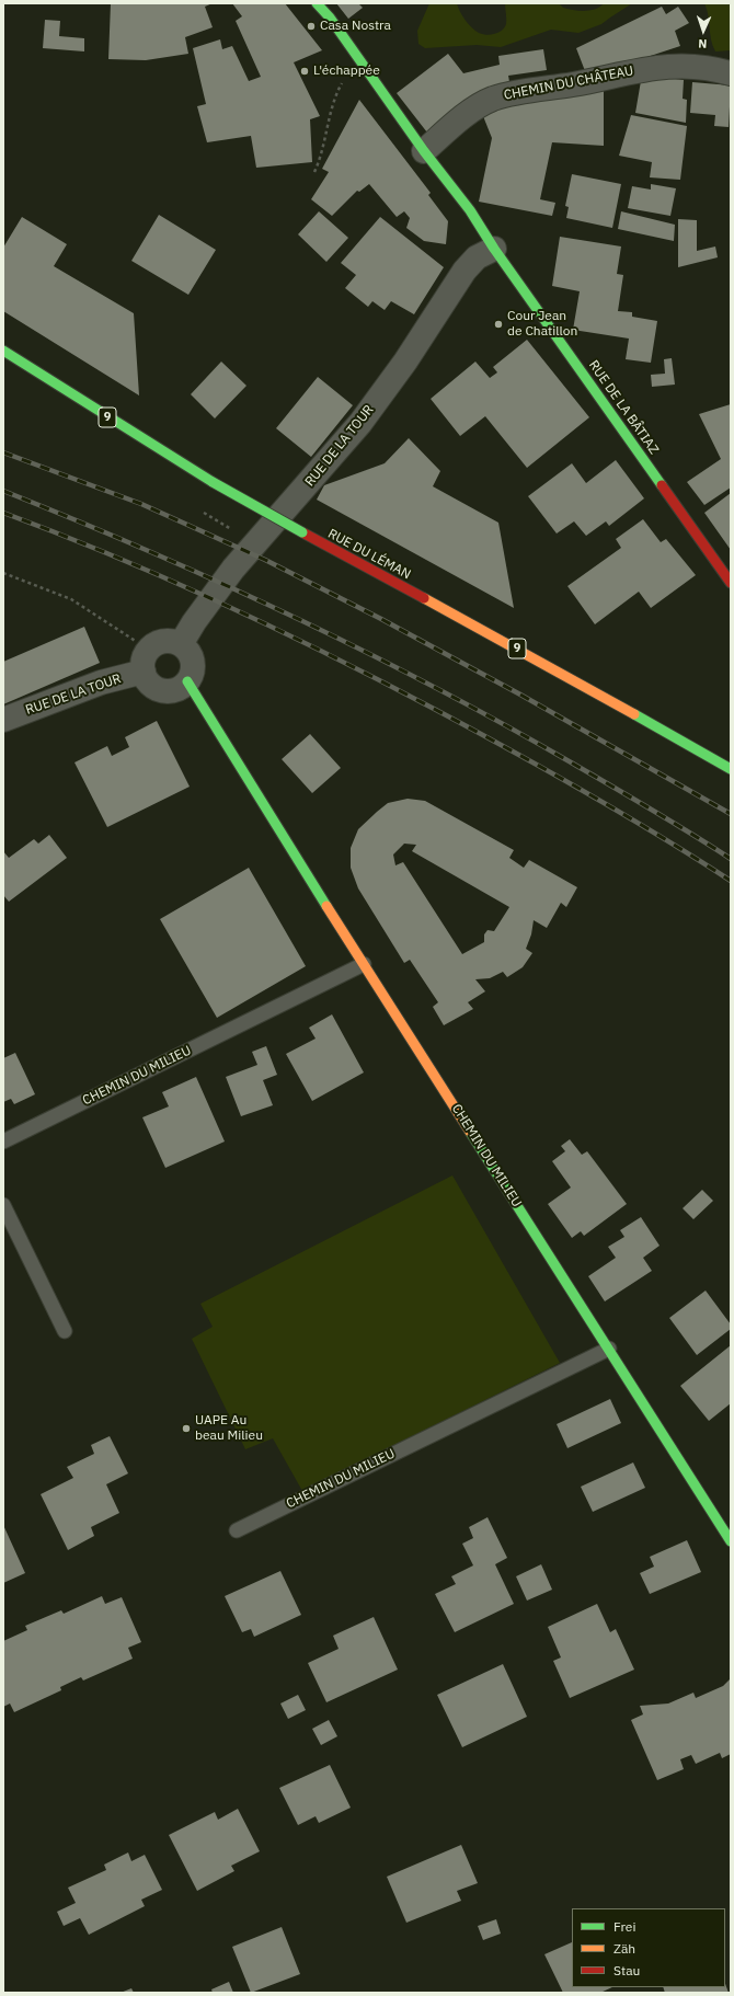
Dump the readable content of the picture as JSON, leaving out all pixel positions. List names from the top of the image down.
{
  "streets": {
    "street": [
      "CHEMIN DU CHÂTEAU",
      "RUE DE LA BÂTIAZ",
      "9",
      "RUE DE LA TOUR",
      "RUE DU LÉMAN",
      "CHEMIN DU MILIEU"
    ]
  },
  "crossings": [
    ["CHEMIN DU CHÂTEAU", "RUE DE LA BÂTIAZ"],
    ["RUE DE LA BÂTIAZ", "RUE DE LA TOUR"],
    ["RUE DE LA TOUR", "CHEMIN DU MILIEU"]
  ],
  "places": [
    "Casa Nostra",
    "L'échappée",
    "Cour Jean de Chatillon",
    "UAPE Au beau Milieu"
  ],
  "legend": ["Frei", "Zäh", "Stau"],
  "north": "bottom"
}
